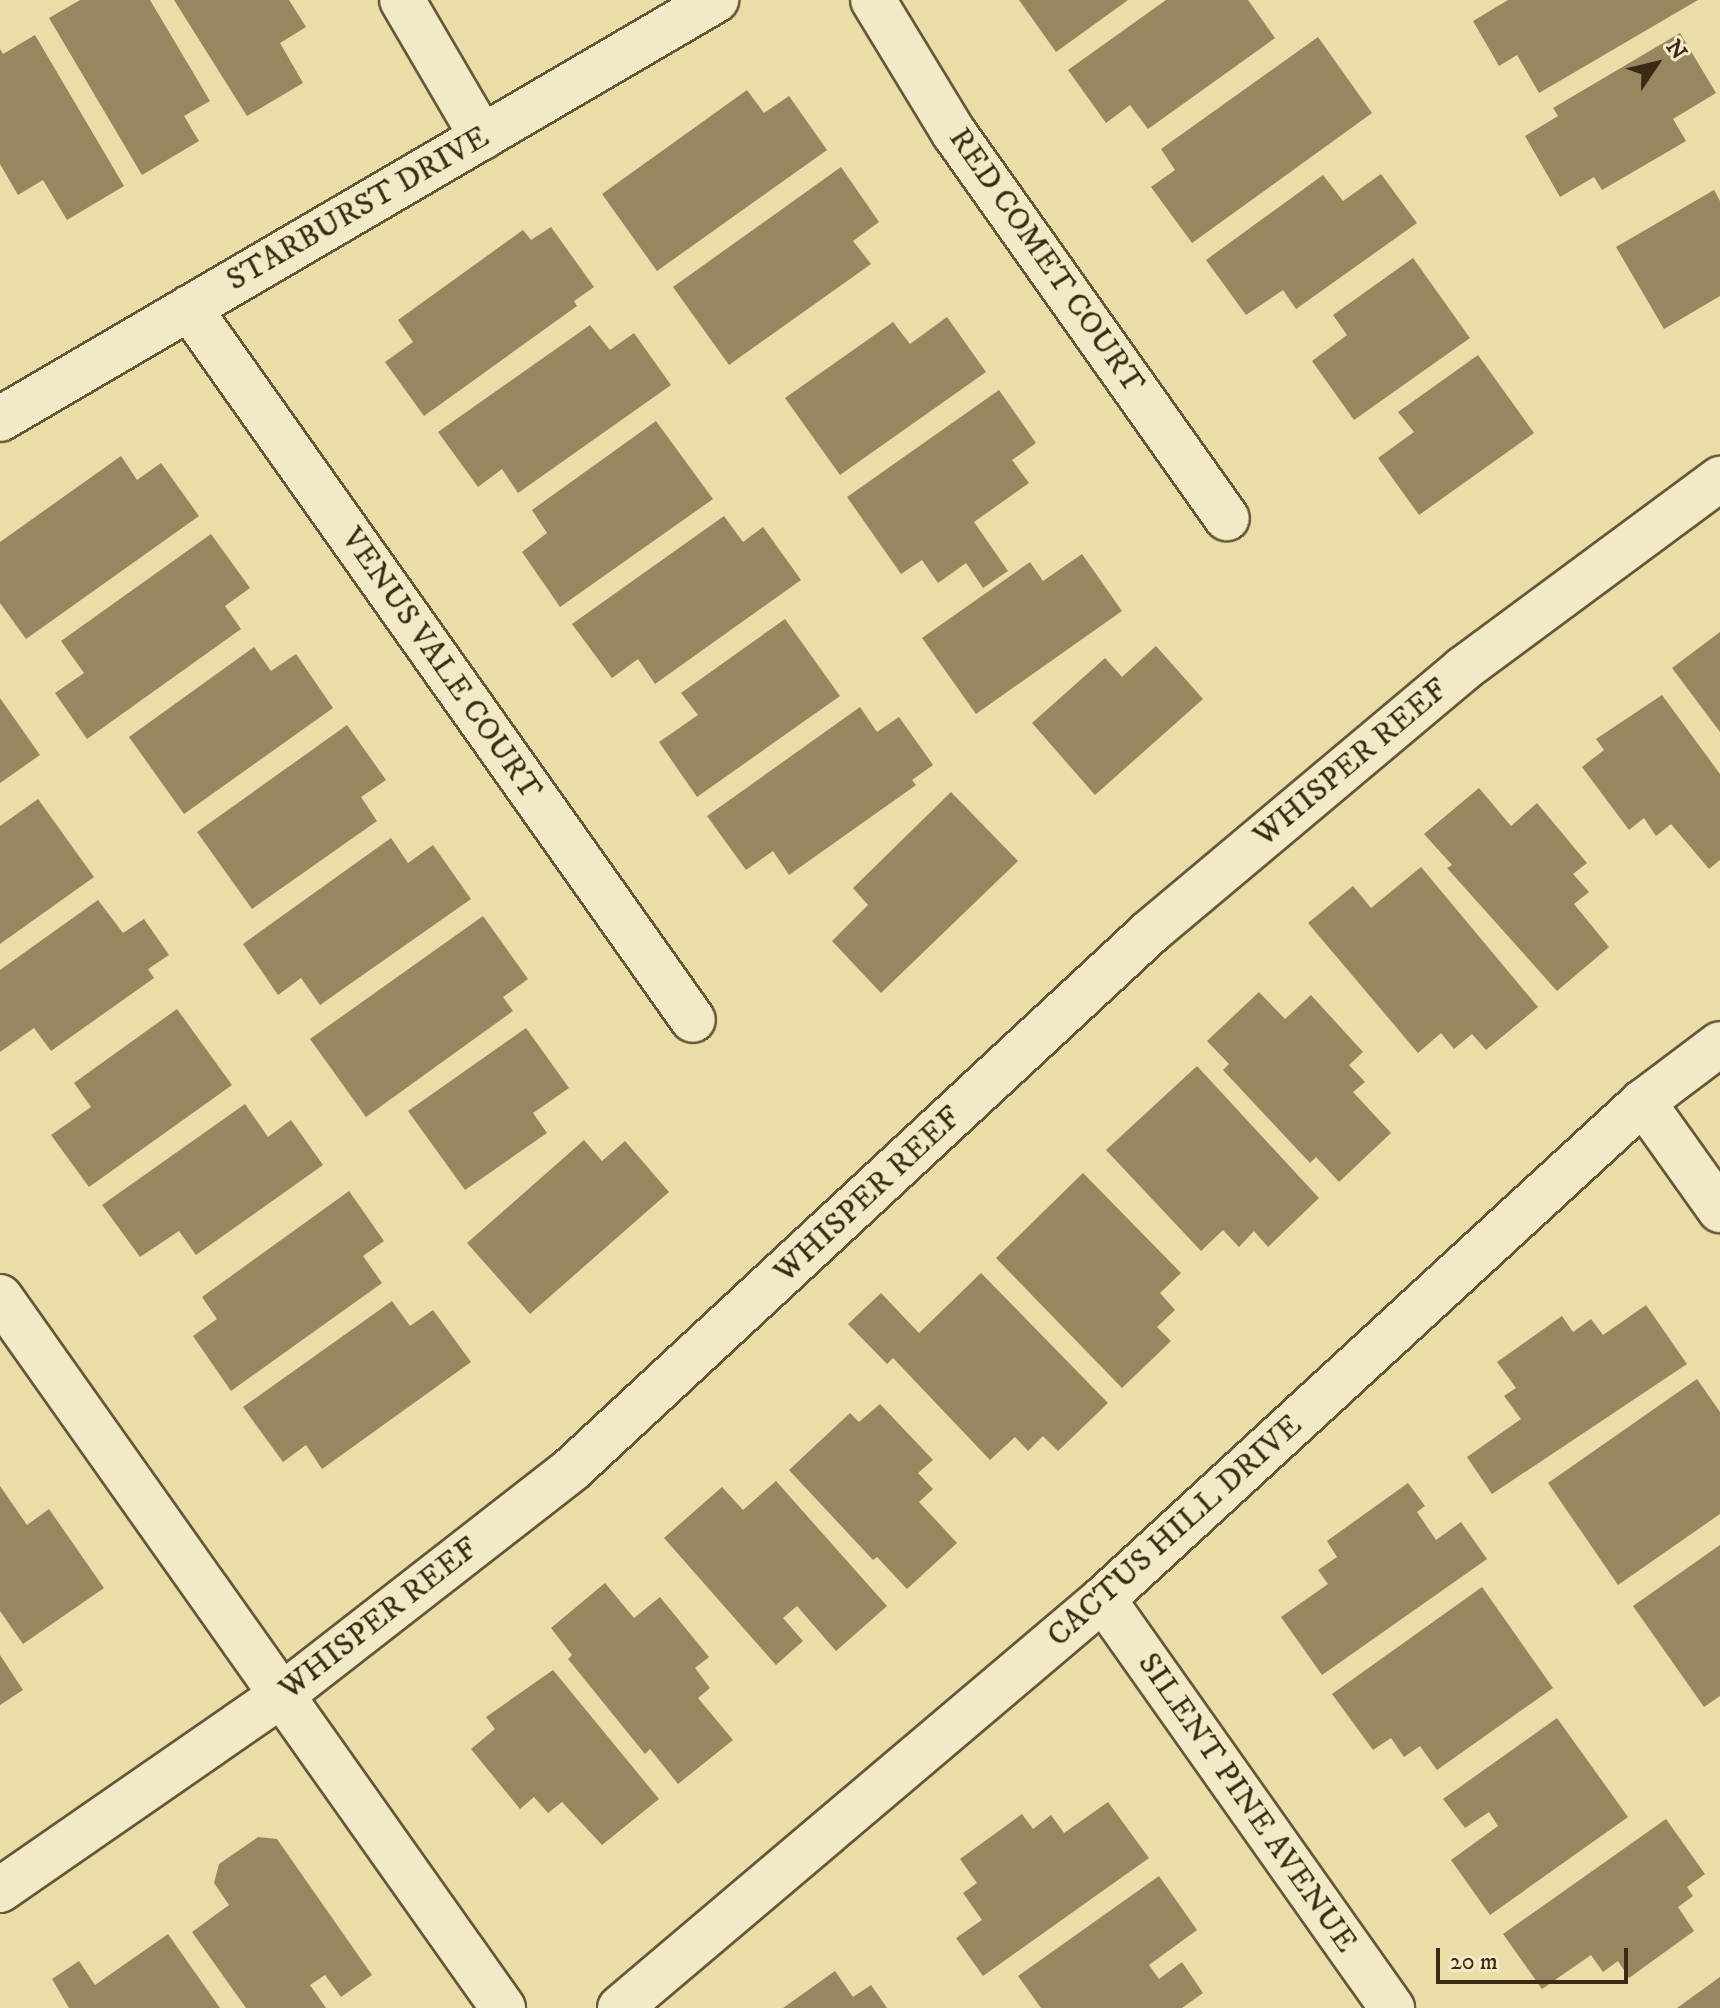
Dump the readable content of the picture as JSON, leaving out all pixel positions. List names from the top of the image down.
{
  "streets": {
    "street": [
      "STARBURST DRIVE",
      "RED COMET COURT",
      "VENUS VALE COURT",
      "WHISPER REEF",
      "CACTUS HILL DRIVE",
      "SILENT PINE AVENUE"
    ]
  },
  "crossings": [
    ["STARBURST DRIVE", "VENUS VALE COURT"],
    ["CACTUS HILL DRIVE", "SILENT PINE AVENUE"]
  ],
  "scale_bar": "20 m",
  "north": "top right"
}
